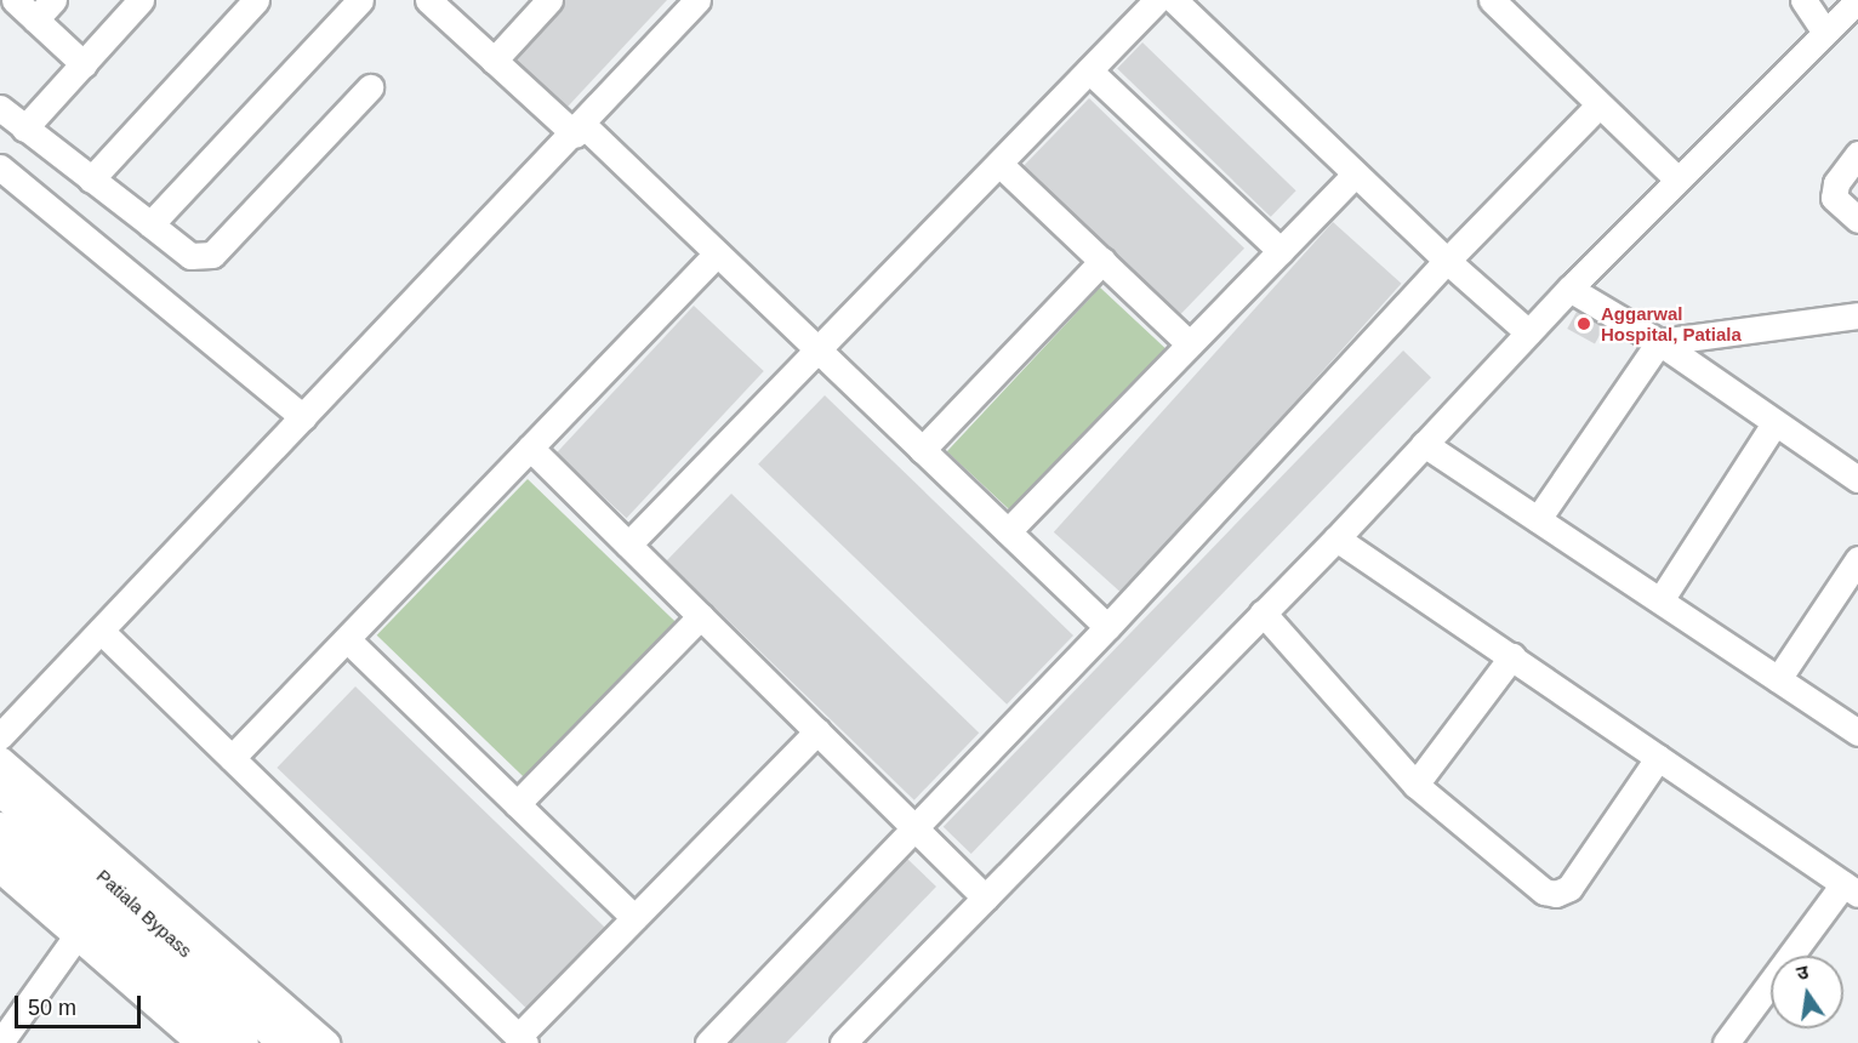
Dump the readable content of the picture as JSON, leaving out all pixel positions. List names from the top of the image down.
{
  "streets": {
    "highway": ["Patiala Bypass"]
  },
  "places": ["Aggarwal Hospital, Patiala"],
  "scale_bar": "50 m",
  "north": "top"
}
